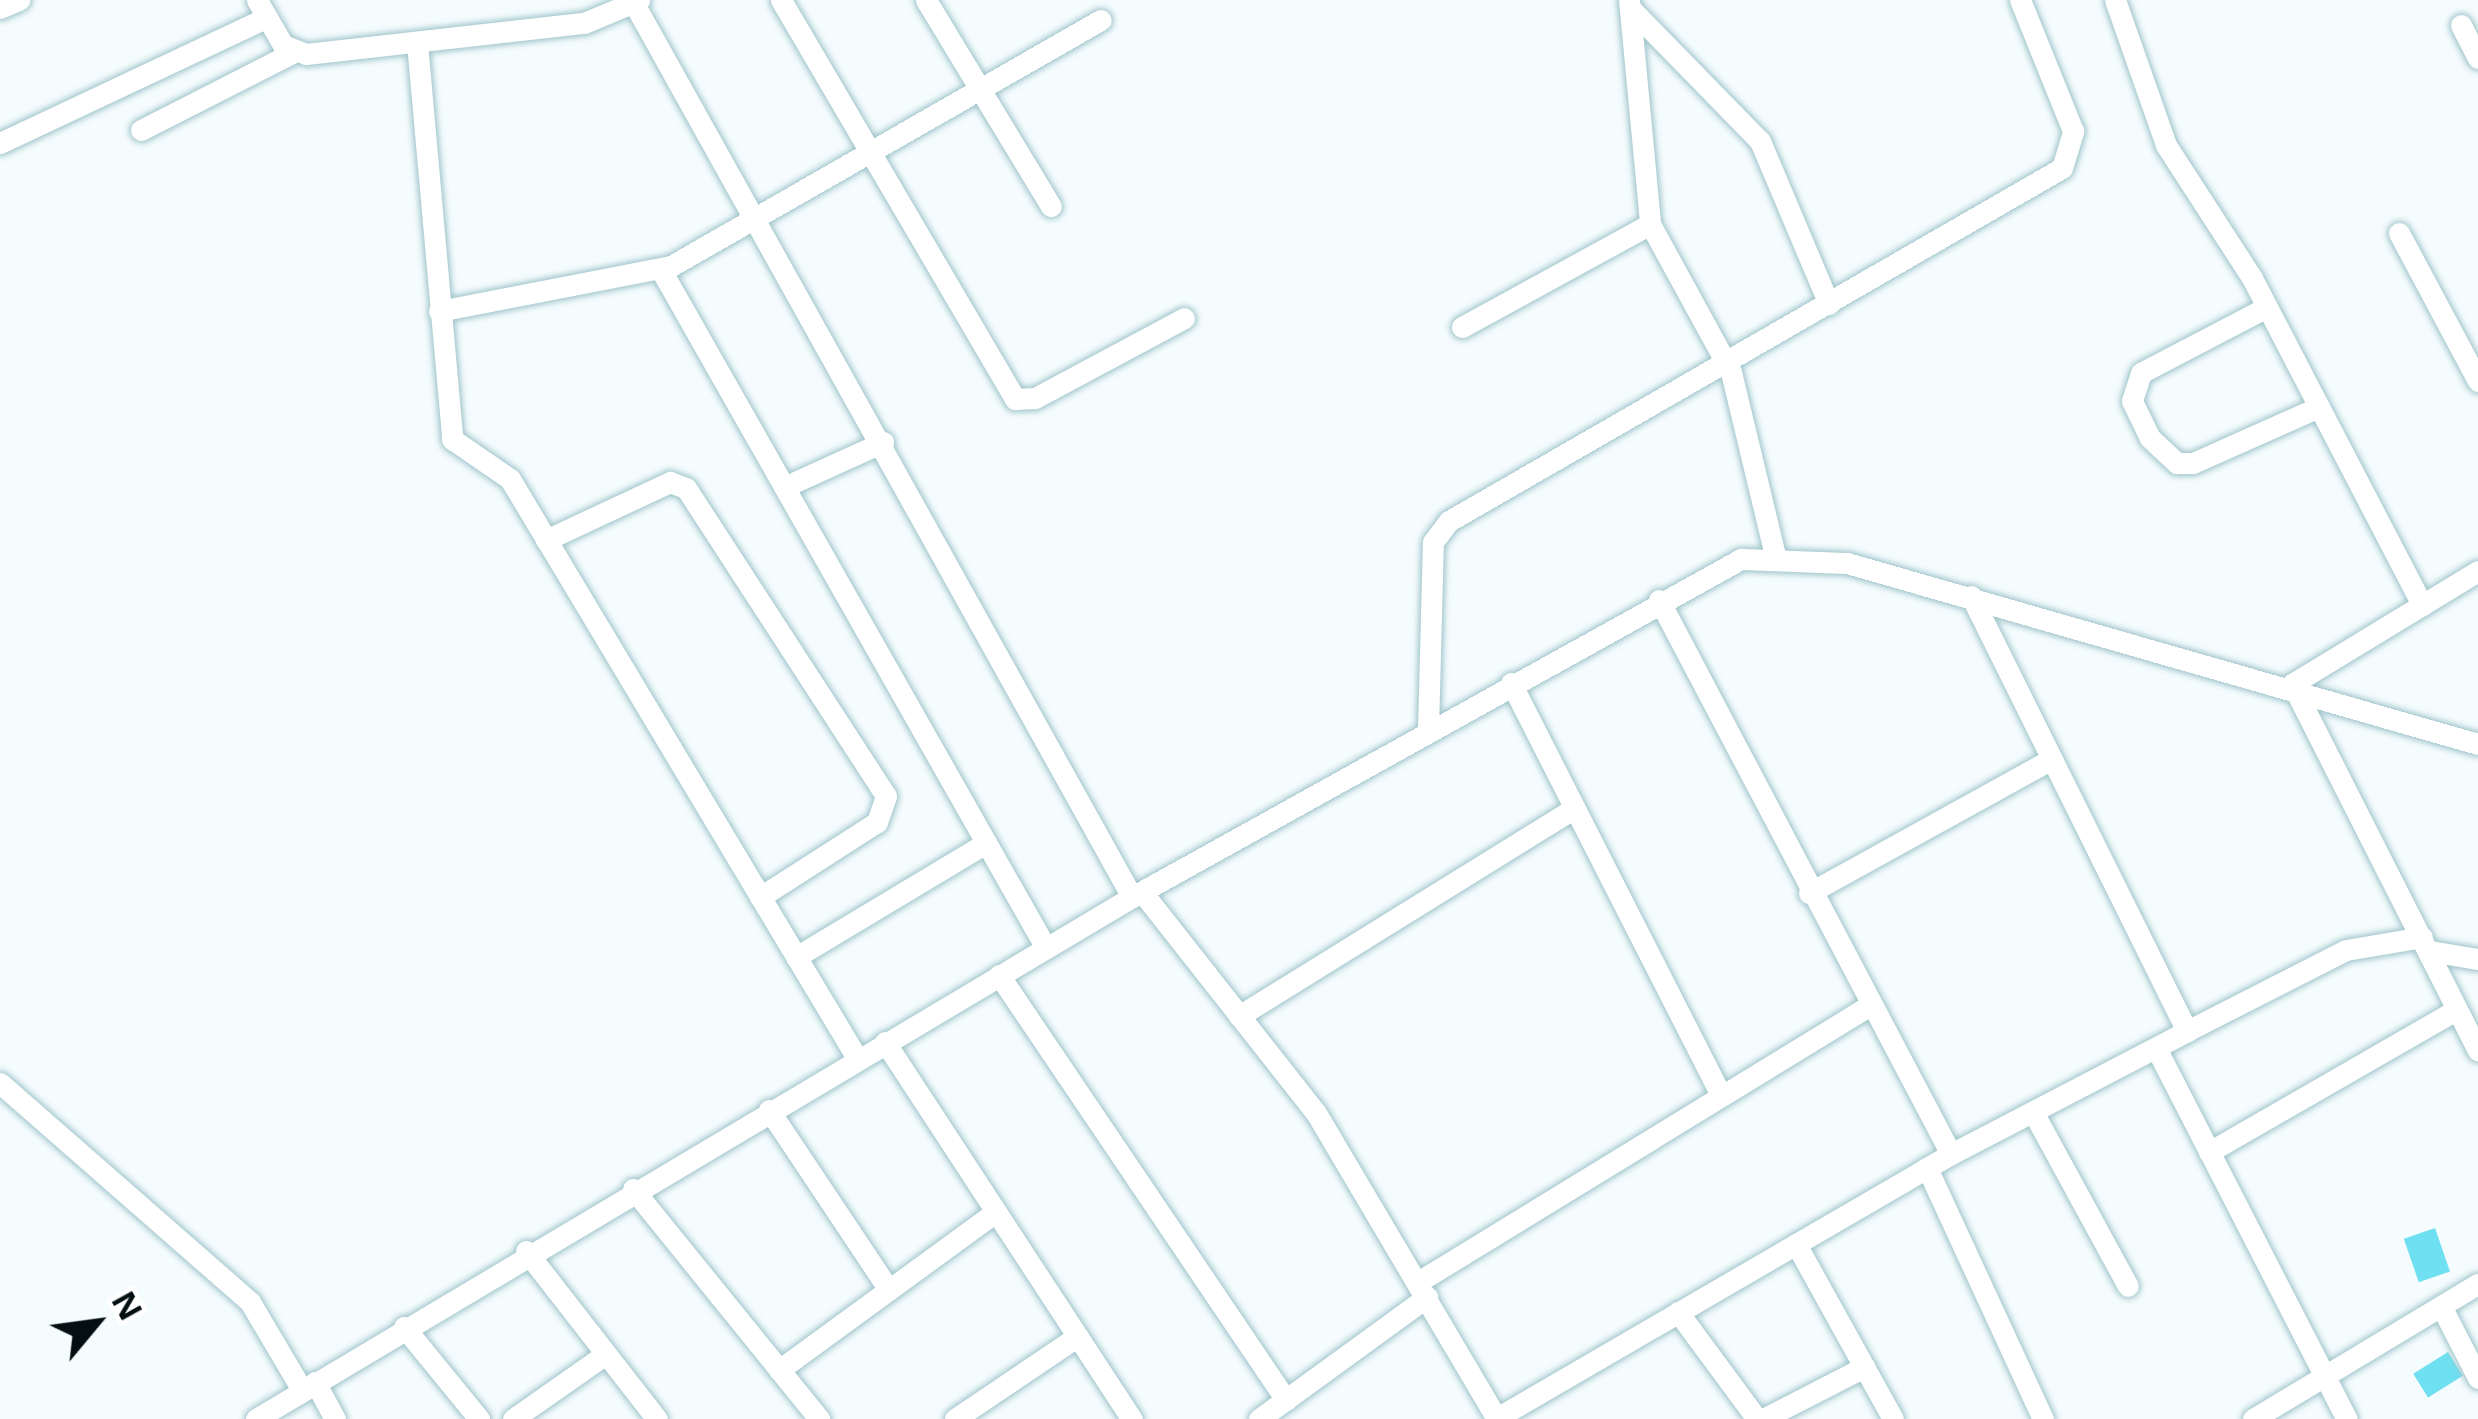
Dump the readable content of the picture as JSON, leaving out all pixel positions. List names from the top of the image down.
{
  "north": "top right"
}
